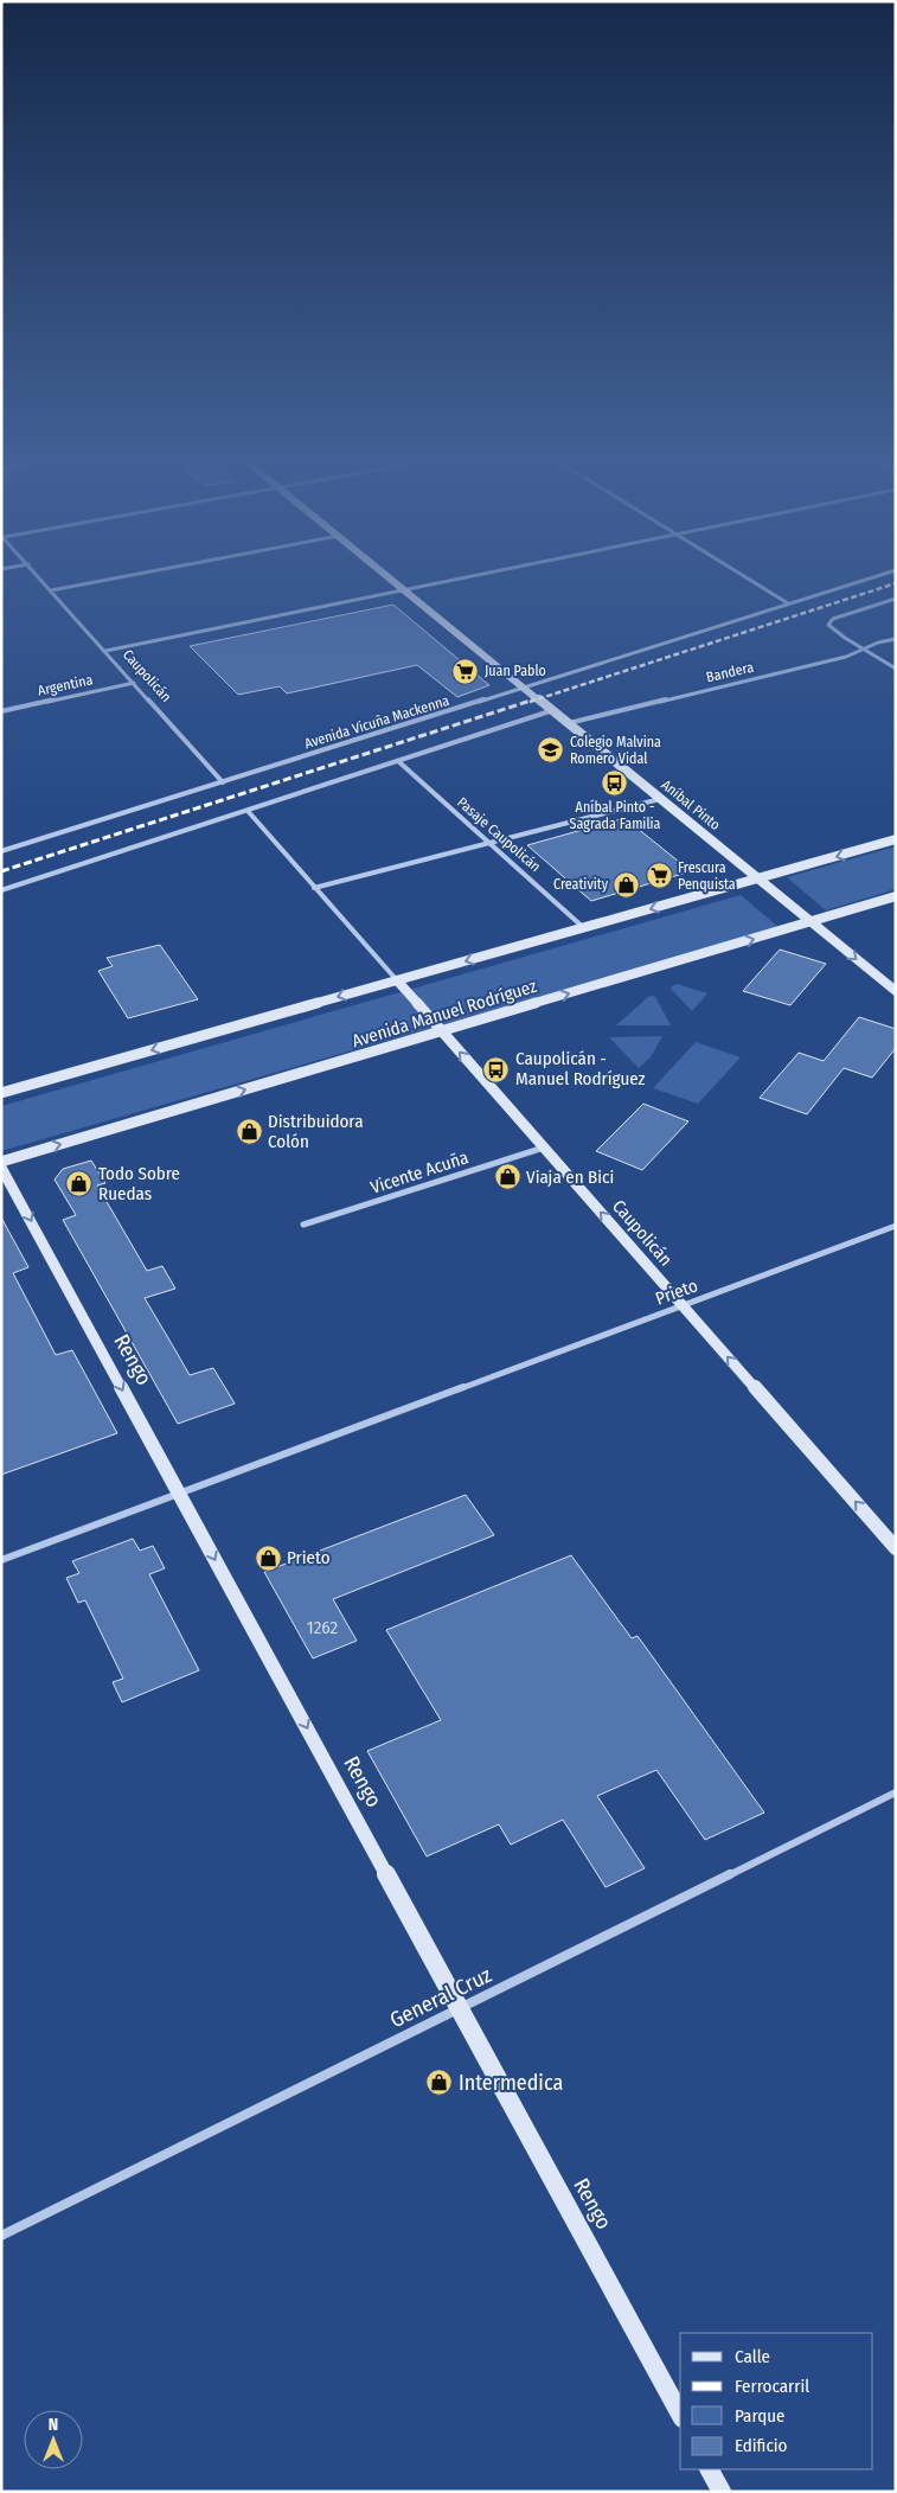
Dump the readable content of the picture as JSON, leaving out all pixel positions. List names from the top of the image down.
{
  "streets": {
    "main road": [
      "Caupolicán",
      "Aníbal Pinto",
      "Avenida Manuel Rodríguez",
      "Rengo"
    ],
    "street": [
      "Bandera",
      "Argentina",
      "Avenida Vicuña Mackenna",
      "Pasaje Caupolicán",
      "Vicente Acuña",
      "Prieto",
      "General Cruz"
    ]
  },
  "crossings": [
    ["Bandera", "Aníbal Pinto"],
    ["Caupolicán", "Argentina"],
    ["Caupolicán", "Avenida Vicuña Mackenna"],
    ["Caupolicán", "Avenida Manuel Rodríguez"],
    ["Caupolicán", "Vicente Acuña"],
    ["Caupolicán", "Prieto"],
    ["Argentina", "Aníbal Pinto"],
    ["Avenida Vicuña Mackenna", "Aníbal Pinto"],
    ["Aníbal Pinto", "Avenida Manuel Rodríguez"],
    ["Prieto", "Rengo"],
    ["Rengo", "General Cruz"]
  ],
  "one_way": ["Caupolicán", "Rengo"],
  "places": {
    "supermarket": ["Juan Pablo", "Frescura Penquista"],
    "school or university": ["Colegio Malvina Romero Vidal"],
    "bus stop": ["Aníbal Pinto - Sagrada Familia", "Caupolicán - Manuel Rodríguez"],
    "shop": [
      "Creativity",
      "Distribuidora Colón",
      "Viaja en Bici",
      "Todo Sobre Ruedas",
      "Prieto",
      "Intermedica"
    ]
  },
  "house_numbers": ["1262"],
  "legend": [
    "Calle",
    "Ferrocarril",
    "Parque",
    "Edificio"
  ],
  "north": "top"
}
